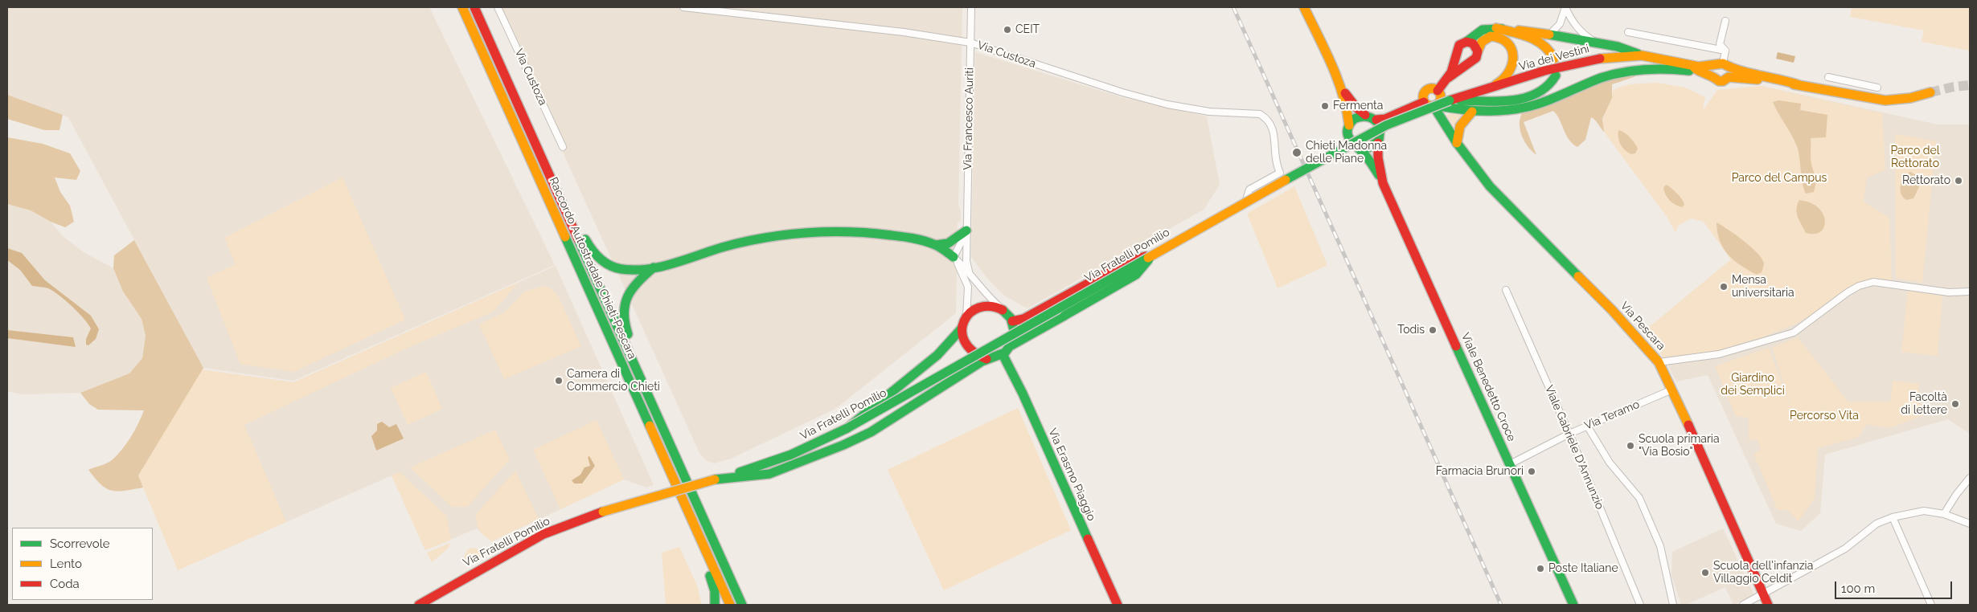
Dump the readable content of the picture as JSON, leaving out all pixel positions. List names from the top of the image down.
{
  "streets": {
    "main road": [
      "Via dei Vestini",
      "Via Fratelli Pomilio",
      "Raccordo Autostradale Chieti-Pescara",
      "Via Pescara",
      "Viale Benedetto Croce",
      "Via Erasmo Piaggio"
    ],
    "street": [
      "Via Custoza",
      "Via Francesco Auriti",
      "Via Teramo",
      "Viale Gabriele D'Annunzio"
    ]
  },
  "crossings": [
    ["Via Custoza", "Via Francesco Auriti"],
    ["Via Custoza", "Via Fratelli Pomilio"],
    ["Via dei Vestini", "Via Fratelli Pomilio"],
    ["Via Fratelli Pomilio", "Via Erasmo Piaggio"],
    ["Via Pescara", "Via Teramo"],
    ["Viale Benedetto Croce", "Via Teramo"],
    ["Via Teramo", "Viale Gabriele D'Annunzio"]
  ],
  "parks": [
    "Parco del Rettorato",
    "Parco del Campus",
    "Giardino dei Semplici",
    "Percorso Vita"
  ],
  "places": [
    "CEIT",
    "Fermenta",
    "Chieti Madonna delle Piane",
    "Rettorato",
    "Mensa universitaria",
    "Todis",
    "Camera di Commercio Chieti",
    "Facoltà di lettere",
    "Scuola primaria \"Via Bosio\"",
    "Farmacia Brunori",
    "Poste Italiane",
    "Scuola dell'infanzia Villaggio Celdit"
  ],
  "legend": ["Scorrevole", "Lento", "Coda"],
  "scale_bar": "100 m"
}
